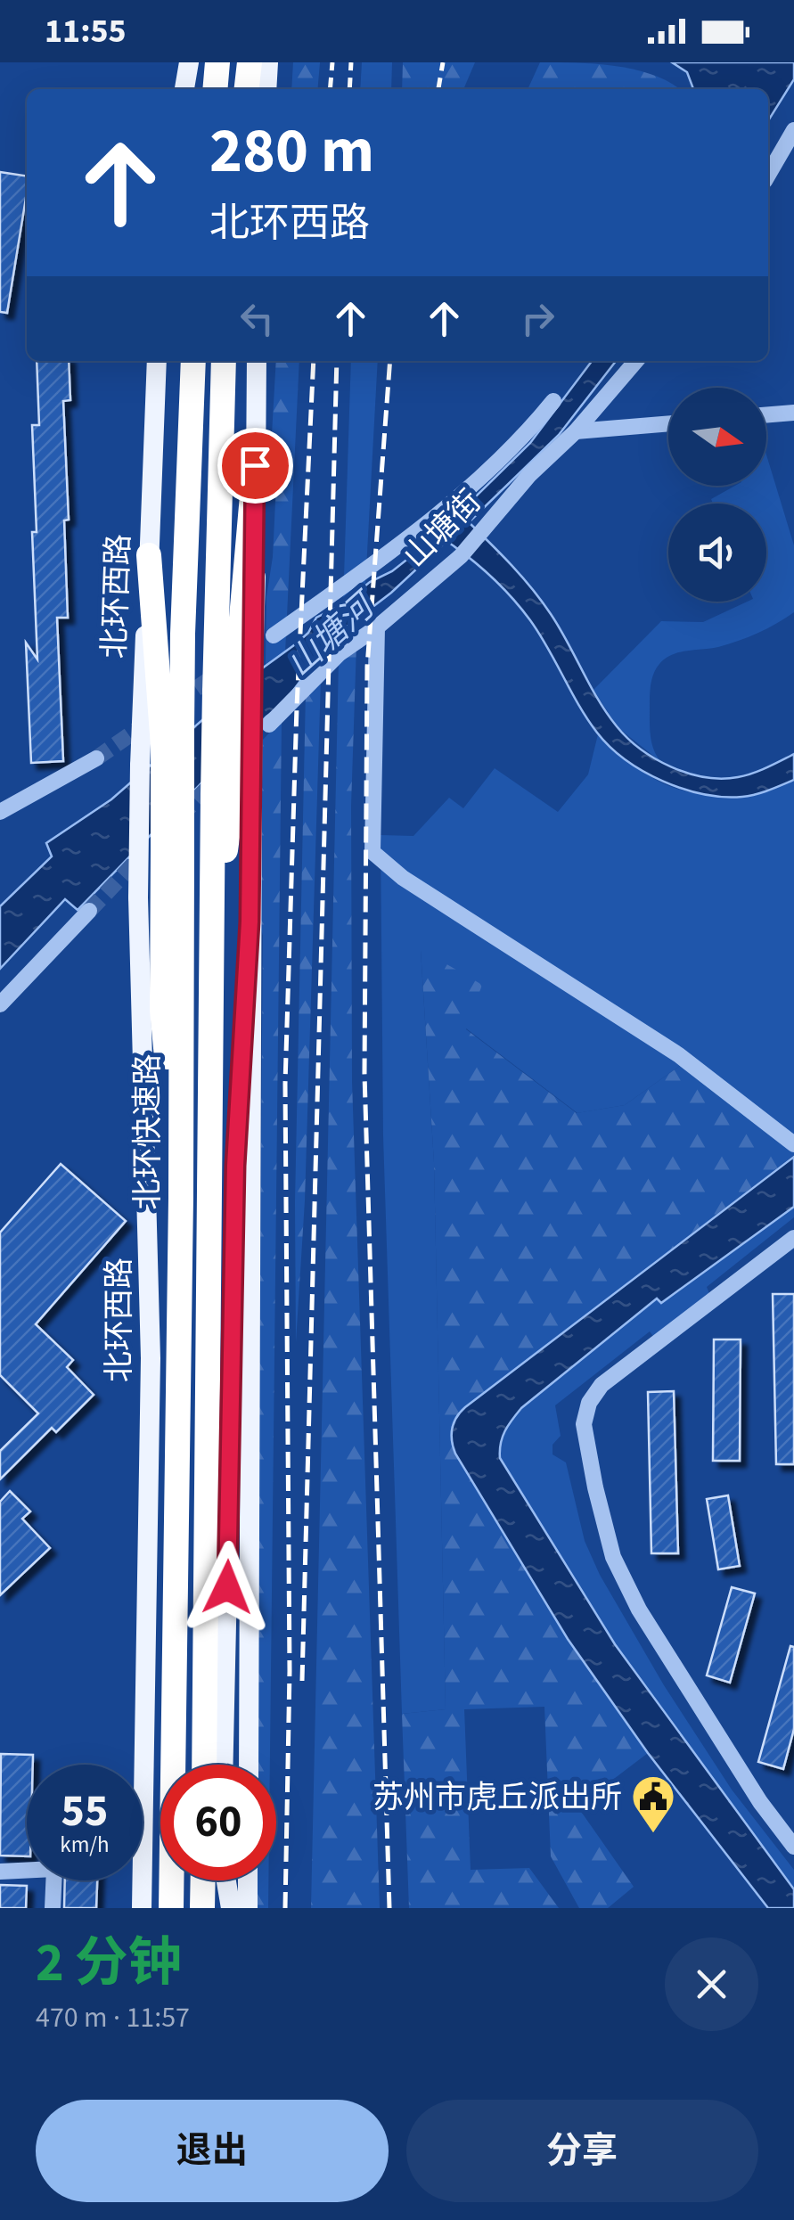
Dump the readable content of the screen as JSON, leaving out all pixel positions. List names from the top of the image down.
{
  "streets": {
    "highway": ["北环快速路"],
    "main road": ["北环西路"],
    "street": ["山塘街"]
  },
  "water": ["山塘河"],
  "places": {
    "public building": ["苏州市虎丘派出所"]
  },
  "north": "right",
  "page": {
    "status": "11:55",
    "turn": ["280 m", "北环西路"],
    "speed": "55 km/h",
    "limit": "60",
    "heading": ["2 分钟", "470 m · 11:57"],
    "buttons": ["退出", "分享"]
  }
}
